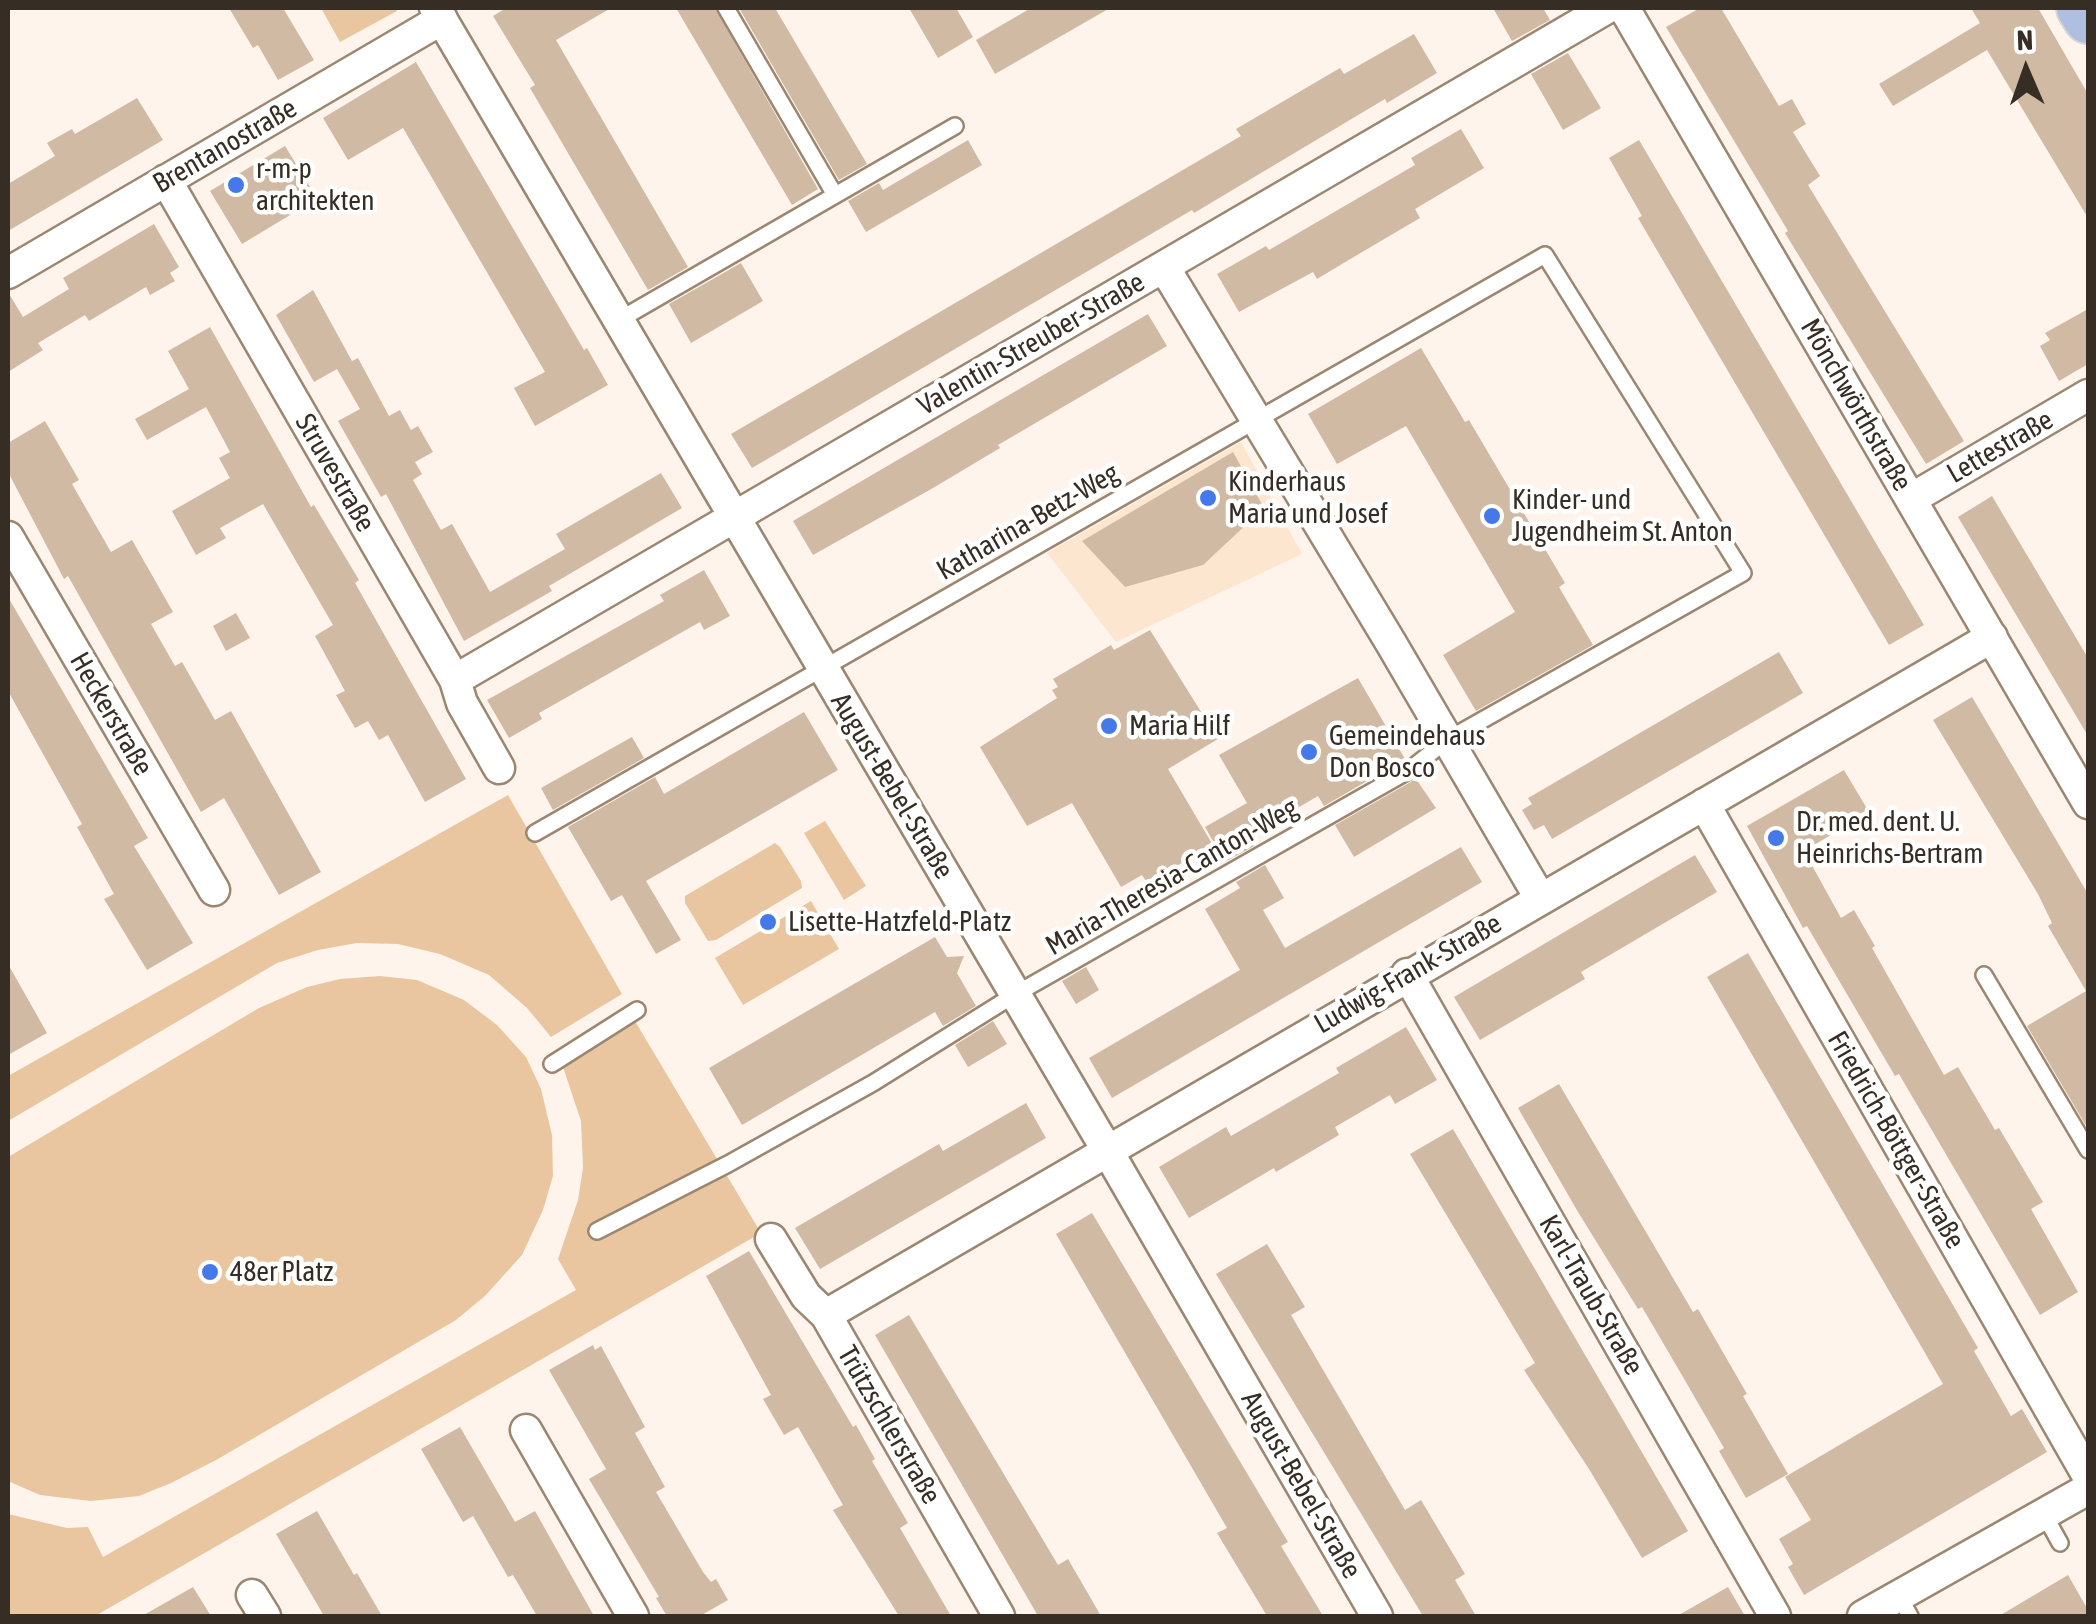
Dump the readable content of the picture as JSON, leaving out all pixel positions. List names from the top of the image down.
{
  "streets": {
    "street": [
      "Brentanostraße",
      "Valentin-Streuber-Straße",
      "Mönchwörthstraße",
      "Lettestraße",
      "Struvestraße",
      "Heckerstraße",
      "August-Bebel-Straße",
      "Ludwig-Frank-Straße",
      "Friedrich-Böttger-Straße",
      "Karl-Traub-Straße",
      "Trützschlerstraße"
    ],
    "lane": ["Katharina-Betz-Weg", "Maria-Theresia-Canton-Weg"]
  },
  "crossings": [
    ["Brentanostraße", "Struvestraße"],
    ["Brentanostraße", "August-Bebel-Straße"],
    ["Valentin-Streuber-Straße", "Struvestraße"],
    ["Valentin-Streuber-Straße", "August-Bebel-Straße"],
    ["Mönchwörthstraße", "Lettestraße"],
    ["Mönchwörthstraße", "Ludwig-Frank-Straße"],
    ["Katharina-Betz-Weg", "August-Bebel-Straße"],
    ["Katharina-Betz-Weg", "Maria-Theresia-Canton-Weg"],
    ["August-Bebel-Straße", "Maria-Theresia-Canton-Weg"],
    ["August-Bebel-Straße", "Ludwig-Frank-Straße"],
    ["Ludwig-Frank-Straße", "Friedrich-Böttger-Straße"],
    ["Ludwig-Frank-Straße", "Karl-Traub-Straße"],
    ["Ludwig-Frank-Straße", "Trützschlerstraße"]
  ],
  "places": [
    "r-m-p architekten",
    "Kinderhaus Maria und Josef",
    "Kinder- und Jugendheim St. Anton",
    "Maria Hilf",
    "Gemeindehaus Don Bosco",
    "Dr. med. dent. U. Heinrichs-Bertram",
    "Lisette-Hatzfeld-Platz",
    "48er Platz"
  ],
  "north": "top"
}
